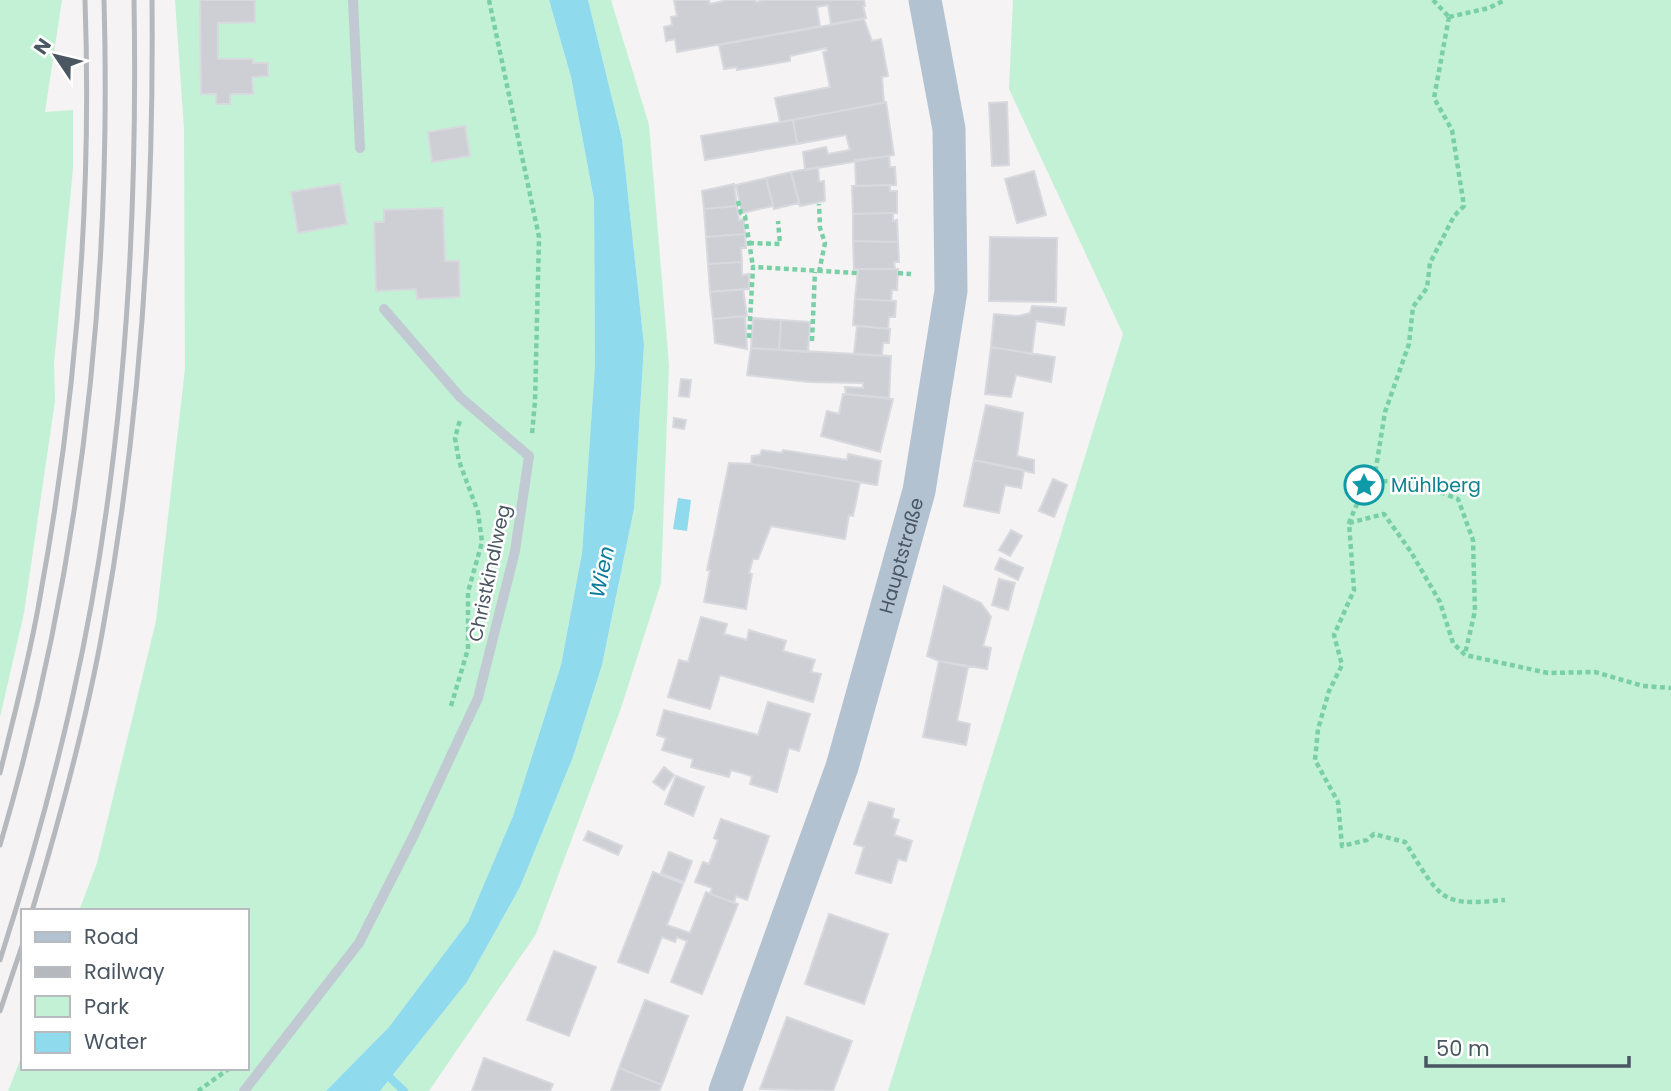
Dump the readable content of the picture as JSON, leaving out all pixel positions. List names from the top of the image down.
{
  "streets": {
    "main road": ["Hauptstraße"],
    "lane": ["Christkindlweg"]
  },
  "water": ["Wien"],
  "places": {
    "place": ["Mühlberg"]
  },
  "legend": [
    "Road",
    "Railway",
    "Park",
    "Water"
  ],
  "scale_bar": "50 m",
  "north": "top left"
}
